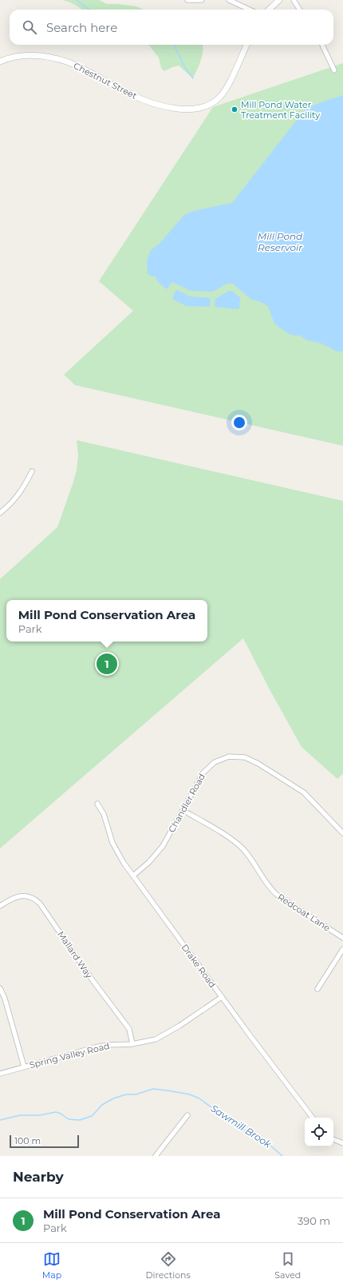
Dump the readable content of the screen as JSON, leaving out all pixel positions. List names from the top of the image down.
{
  "streets": {
    "street": [
      "Chestnut Street",
      "Chandler Road",
      "Redcoat Lane",
      "Mallard Way",
      "Drake Road",
      "Spring Valley Road"
    ]
  },
  "crossings": [
    ["Chandler Road", "Redcoat Lane"],
    ["Chandler Road", "Drake Road"],
    ["Mallard Way", "Spring Valley Road"],
    ["Drake Road", "Spring Valley Road"]
  ],
  "water": ["Mill Pond Reservoir", "Sawmill Brook"],
  "places": ["Mill Pond Water Treatment Facility"],
  "scale_bar": "100 m",
  "page": {
    "search": "Search here",
    "popup": ["Mill Pond Conservation Area", "Park"],
    "pins": "1",
    "scale": "100 m",
    "heading": "Nearby",
    "list": [
      {
        "mark": "1",
        "name": "Mill Pond Conservation Area",
        "note": "Park",
        "value": "390 m"
      }
    ],
    "nav": ["Map", "Directions", "Saved"]
  }
}
